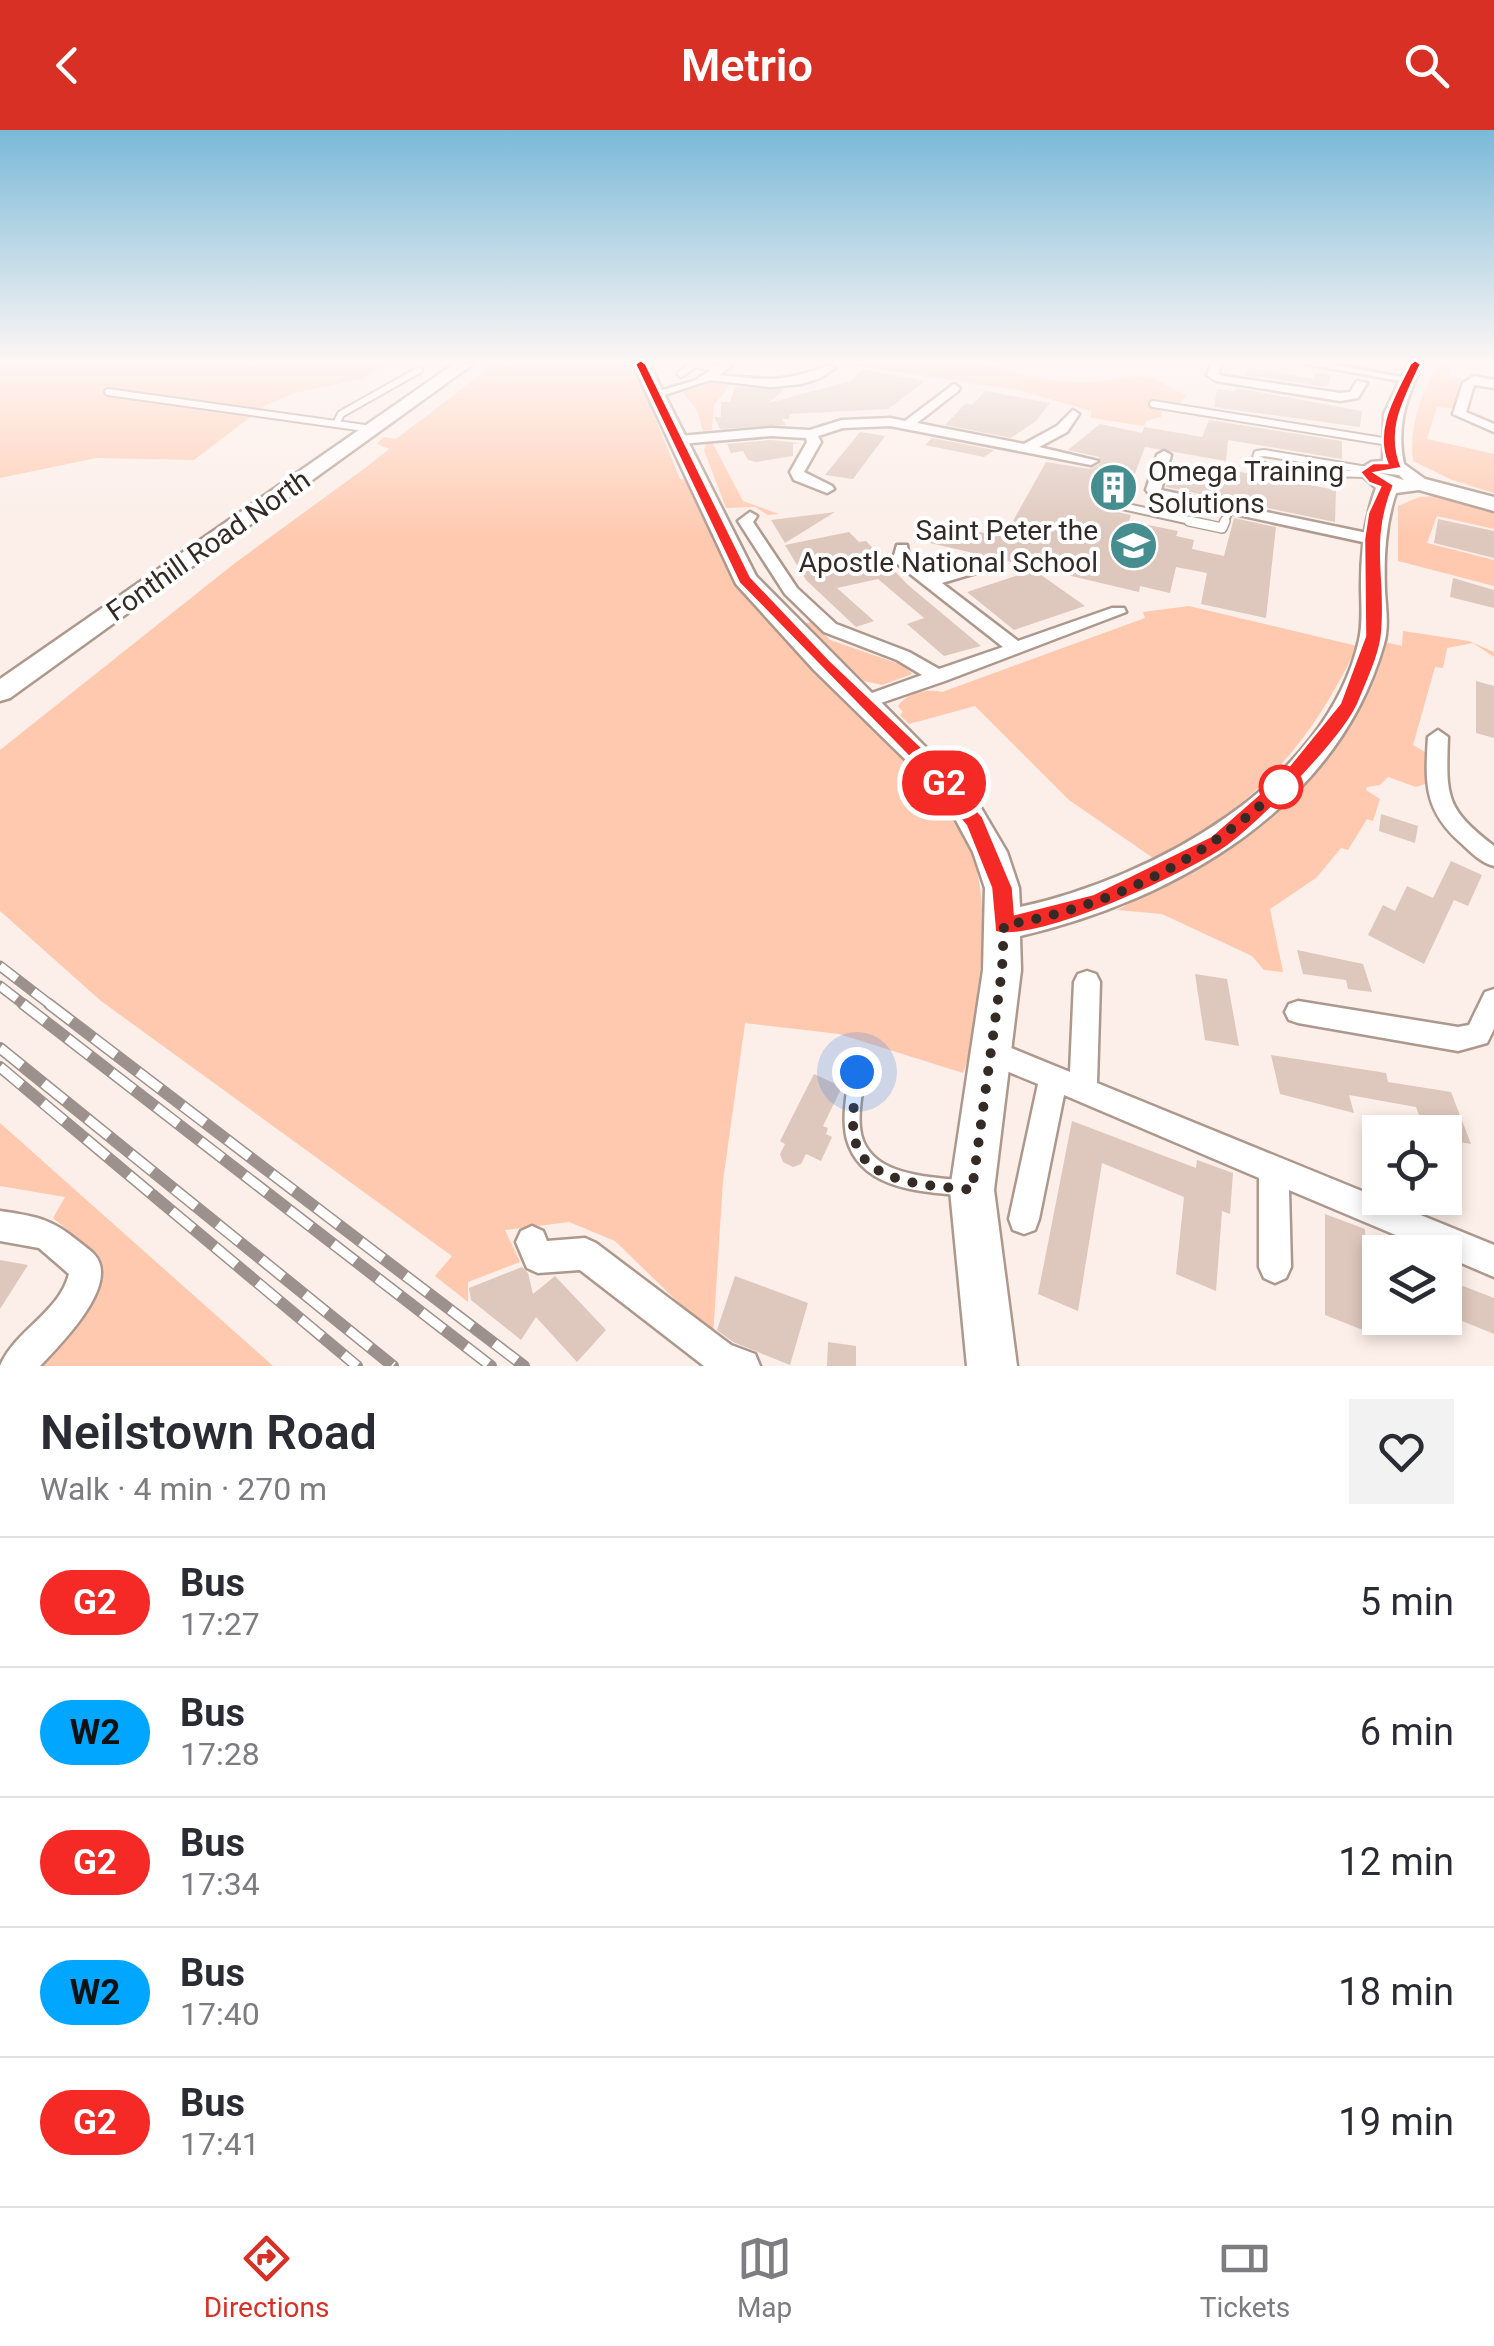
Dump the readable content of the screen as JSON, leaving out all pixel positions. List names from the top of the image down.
{
  "streets": {
    "street": ["Fonthill Road North"]
  },
  "places": {
    "building": ["Omega Training Solutions"],
    "school or university": ["Saint Peter the Apostle National School"]
  },
  "lines": ["bus line G2"],
  "page": {
    "header": "Metrio",
    "on_map": "G2",
    "heading": ["Neilstown Road", "Walk · 4 min · 270 m"],
    "list": [
      {
        "mark": "G2",
        "name": "Bus",
        "note": "17:27",
        "value": "5 min"
      },
      {
        "mark": "W2",
        "name": "Bus",
        "note": "17:28",
        "value": "6 min"
      },
      {
        "mark": "G2",
        "name": "Bus",
        "note": "17:34",
        "value": "12 min"
      },
      {
        "mark": "W2",
        "name": "Bus",
        "note": "17:40",
        "value": "18 min"
      },
      {
        "mark": "G2",
        "name": "Bus",
        "note": "17:41",
        "value": "19 min"
      }
    ],
    "tabs": ["Directions", "Map", "Tickets"]
  }
}
